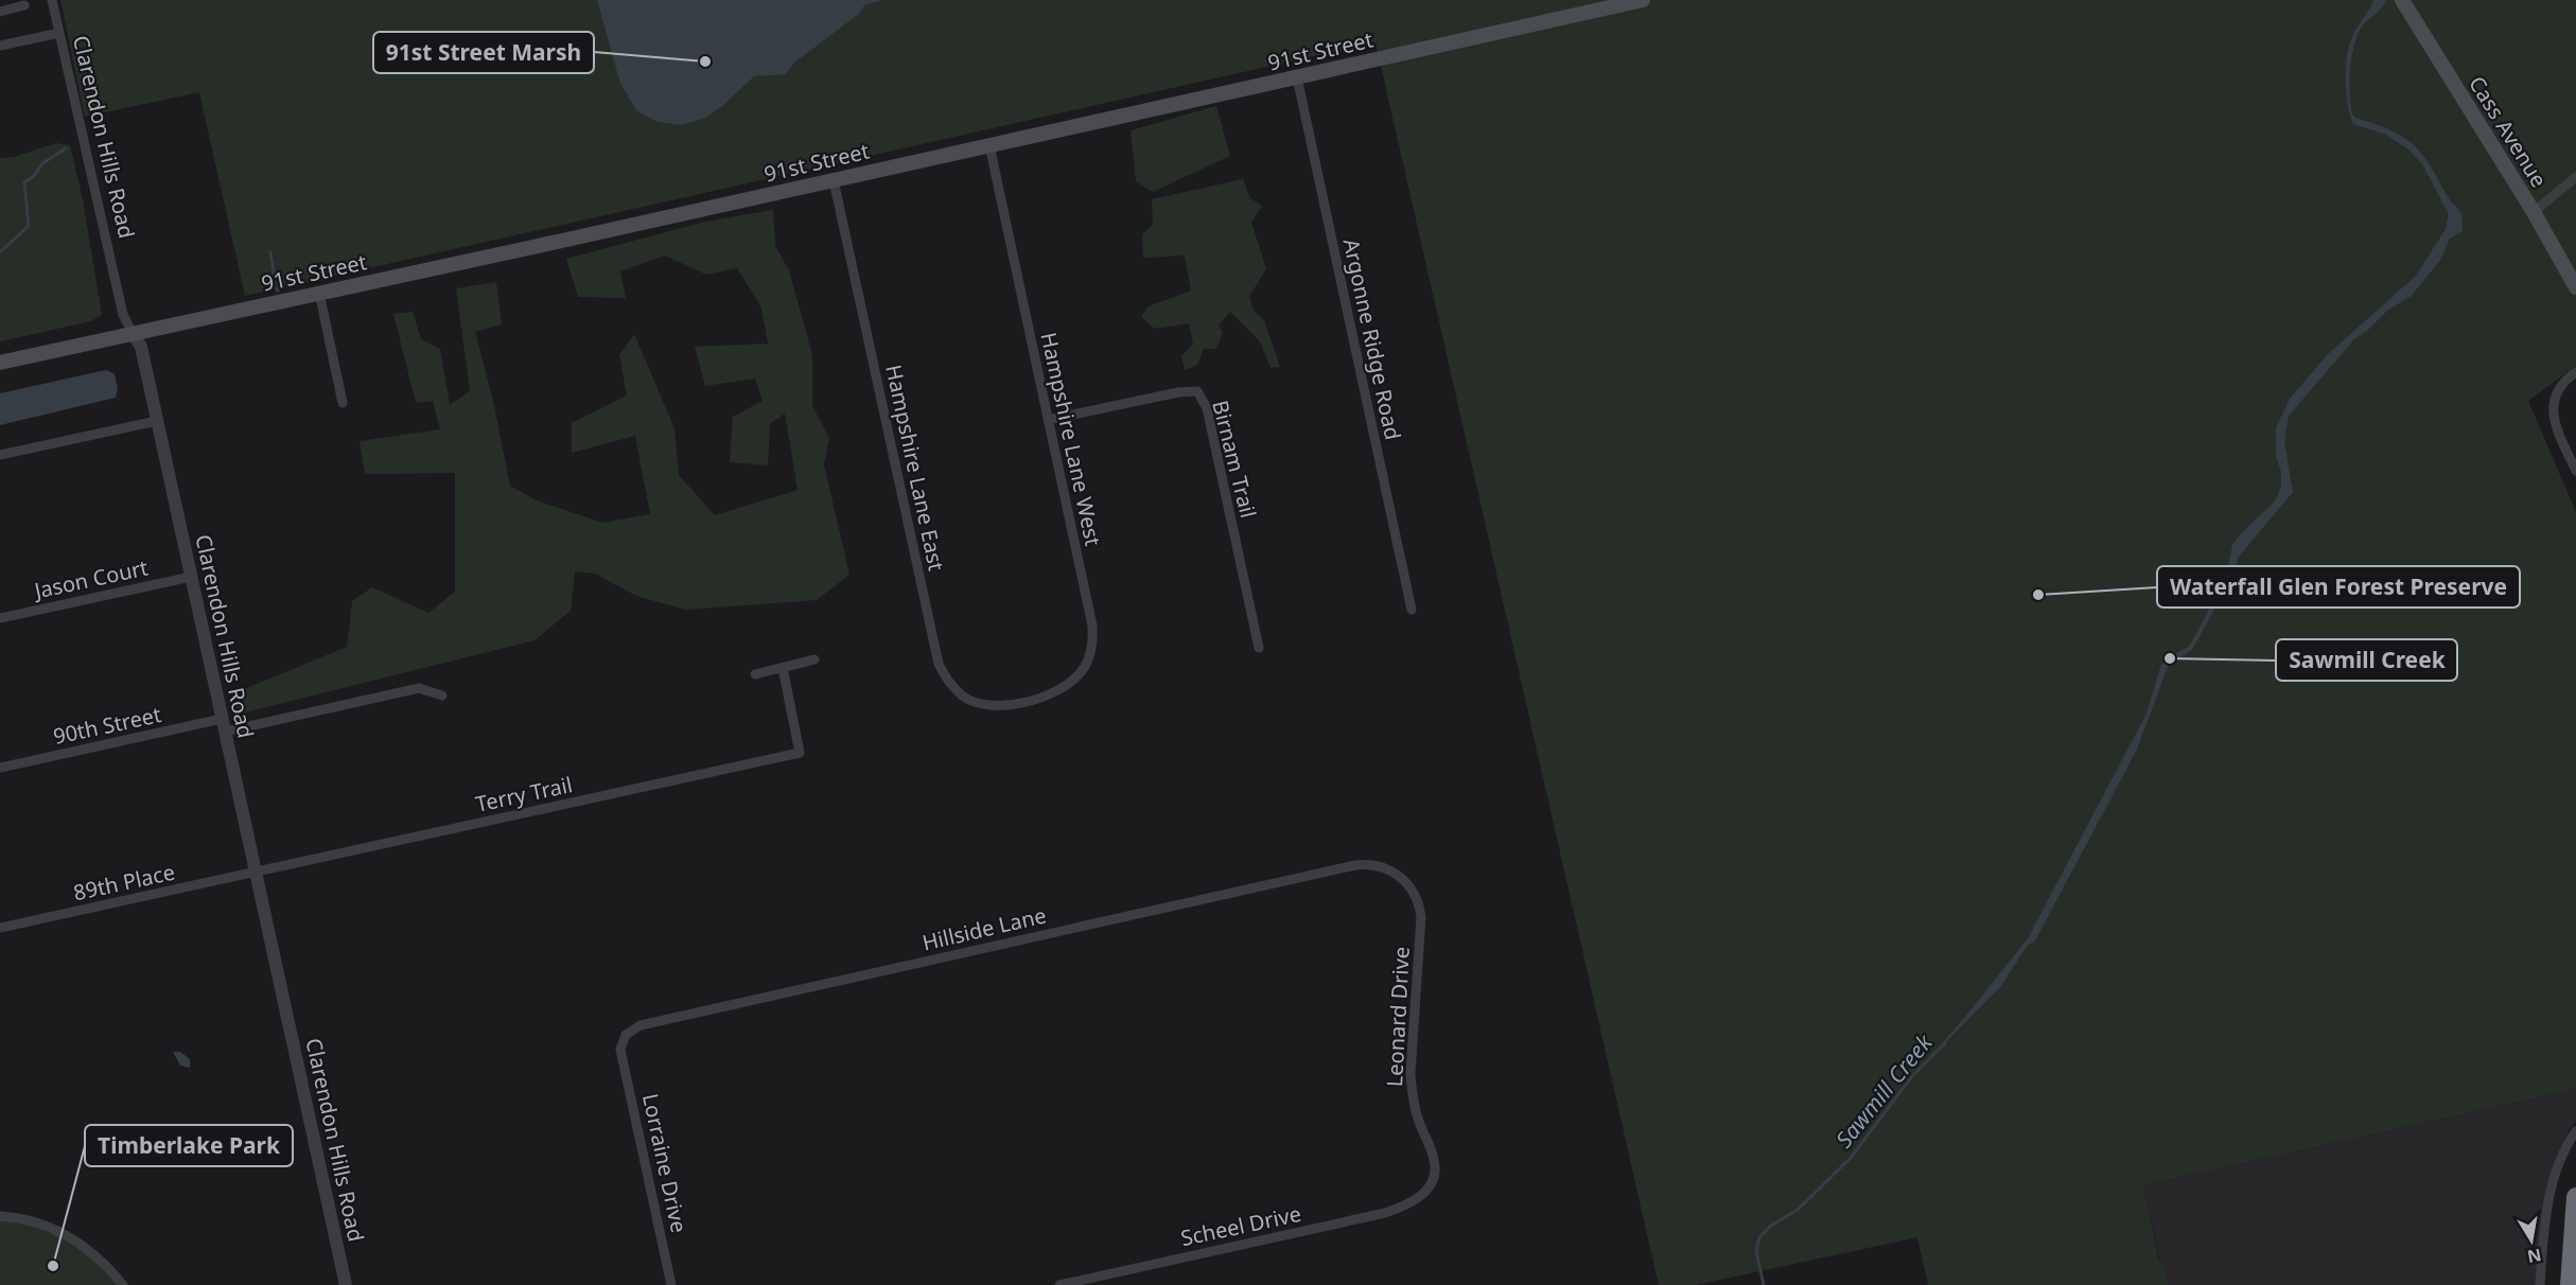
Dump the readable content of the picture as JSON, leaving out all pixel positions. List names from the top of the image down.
{
  "streets": {
    "main road": ["91st Street", "Cass Avenue"],
    "street": [
      "Clarendon Hills Road",
      "Argonne Ridge Road",
      "Hampshire Lane West",
      "Birnam Trail",
      "Hampshire Lane East",
      "Jason Court",
      "90th Street",
      "Terry Trail",
      "89th Place",
      "Hillside Lane",
      "Leonard Drive",
      "Lorraine Drive",
      "Scheel Drive"
    ]
  },
  "crossings": [
    ["91st Street", "Clarendon Hills Road"],
    ["91st Street", "Argonne Ridge Road"],
    ["91st Street", "Hampshire Lane West"],
    ["91st Street", "Hampshire Lane East"],
    ["Clarendon Hills Road", "Jason Court"],
    ["Clarendon Hills Road", "90th Street"],
    ["Clarendon Hills Road", "Terry Trail"],
    ["Clarendon Hills Road", "89th Place"],
    ["Hampshire Lane West", "Birnam Trail"],
    ["Hampshire Lane West", "Hampshire Lane East"],
    ["Terry Trail", "89th Place"],
    ["Hillside Lane", "Leonard Drive"],
    ["Hillside Lane", "Lorraine Drive"],
    ["Leonard Drive", "Scheel Drive"]
  ],
  "water": ["Sawmill Creek"],
  "places": [
    "91st Street Marsh",
    "Waterfall Glen Forest Preserve",
    "Sawmill Creek",
    "Timberlake Park"
  ],
  "north": "bottom"
}
